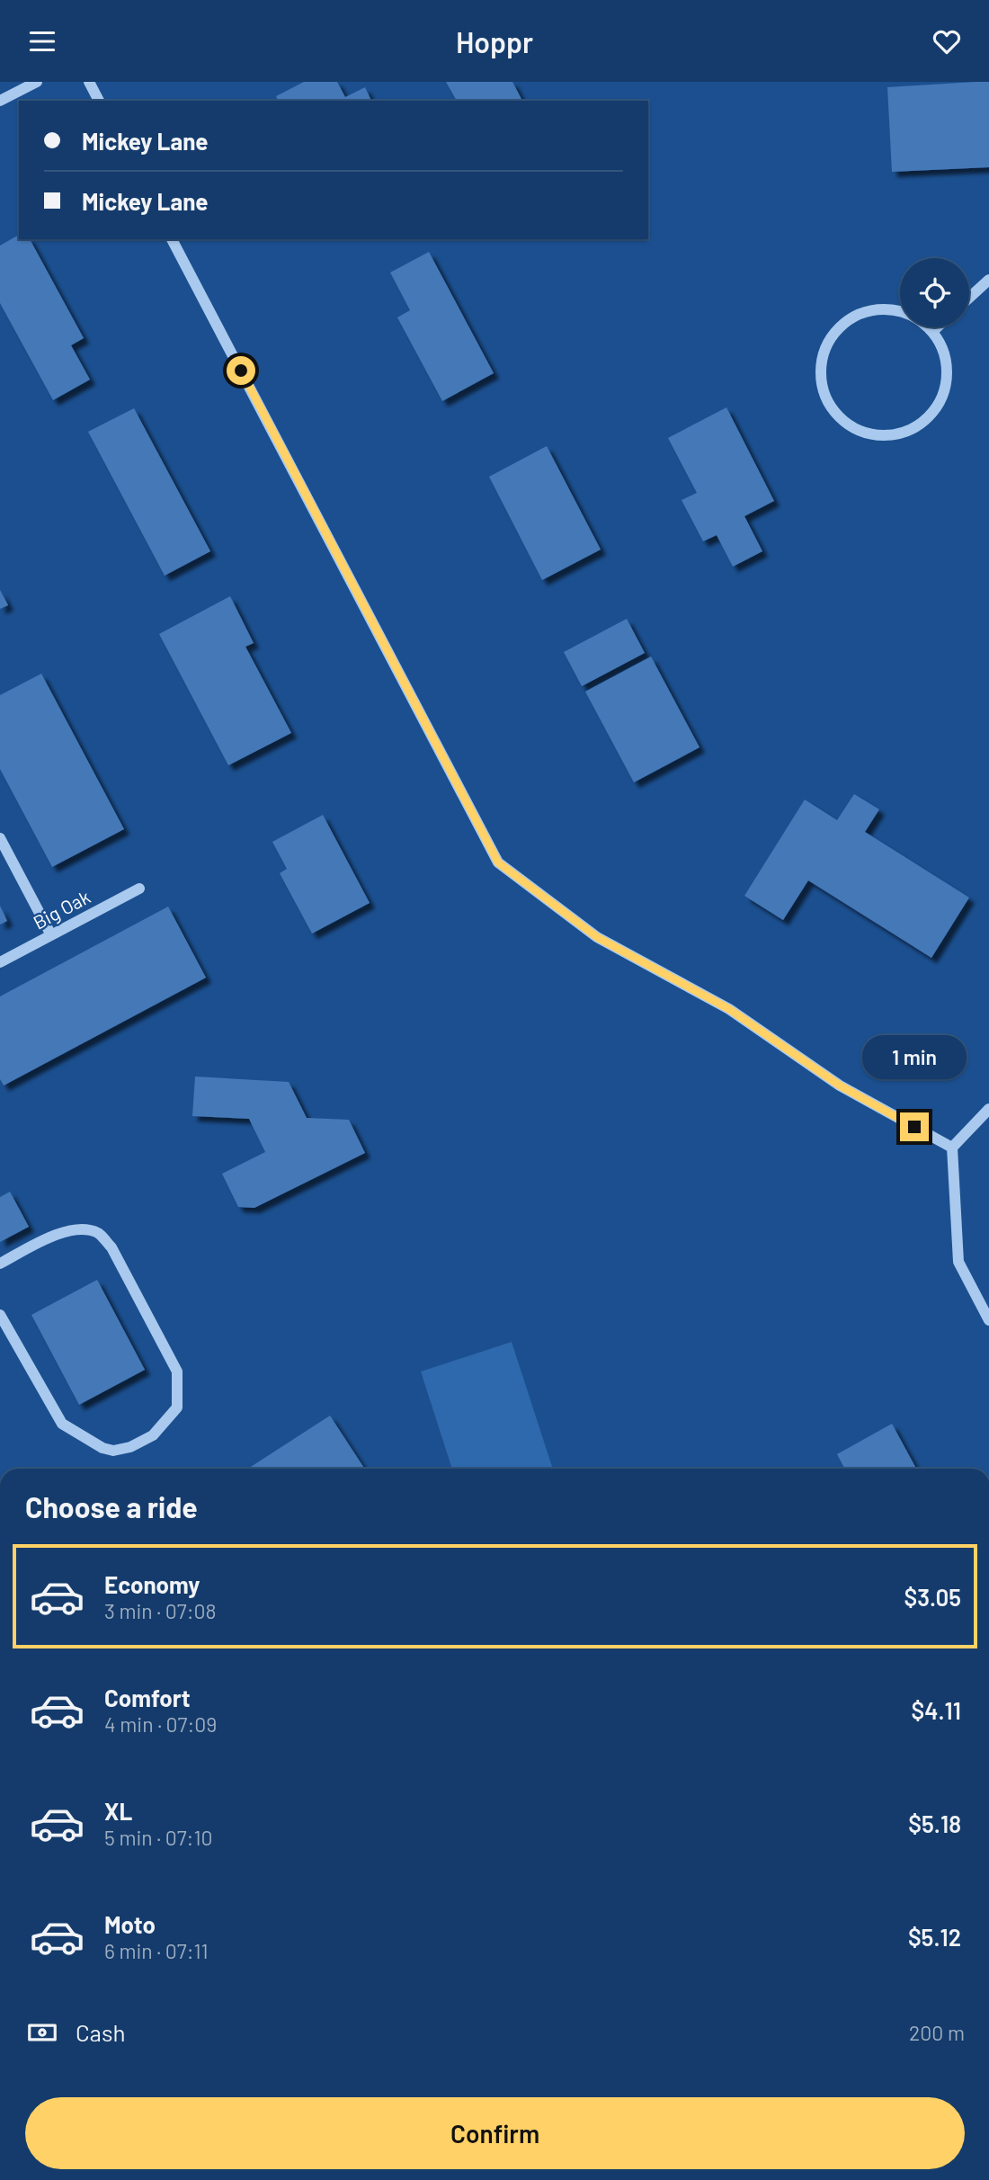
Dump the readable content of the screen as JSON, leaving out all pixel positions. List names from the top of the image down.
{
  "streets": {
    "street": ["Big Oak"]
  },
  "page": {
    "header": "Hoppr",
    "banner": ["Mickey Lane", "Mickey Lane"],
    "bubble": "1 min",
    "heading": "Choose a ride",
    "list": [
      {
        "name": "Economy",
        "note": "3 min · 07:08",
        "value": "$3.05"
      },
      {
        "name": "Comfort",
        "note": "4 min · 07:09",
        "value": "$4.11"
      },
      {
        "name": "XL",
        "note": "5 min · 07:10",
        "value": "$5.18"
      },
      {
        "name": "Moto",
        "note": "6 min · 07:11",
        "value": "$5.12"
      }
    ],
    "pay": ["Cash", "200 m"],
    "buttons": "Confirm"
  }
}
